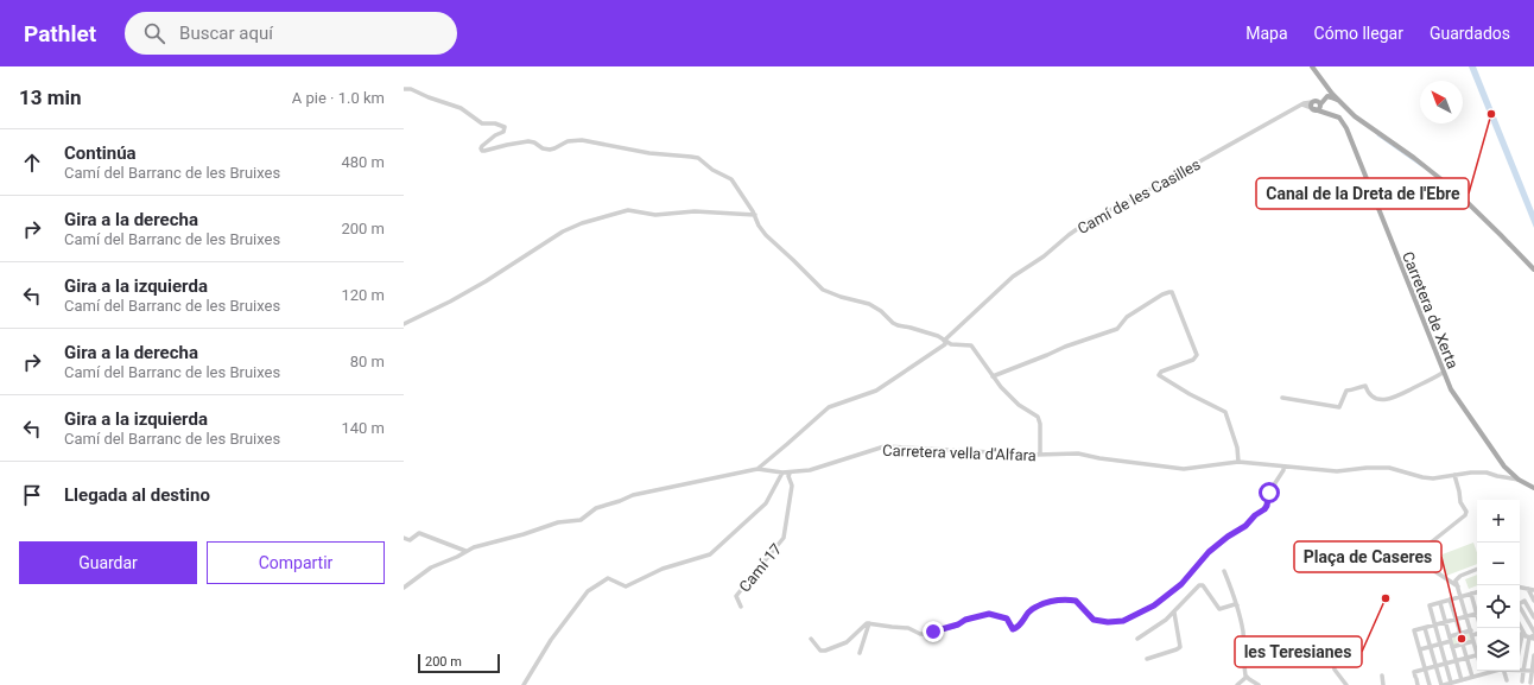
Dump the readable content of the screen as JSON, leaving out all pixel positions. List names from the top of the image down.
{
  "streets": {
    "main road": ["Carretera de Xerta"],
    "street": ["Camí de les Casilles", "Carretera vella d'Alfara", "Camí 17"]
  },
  "crossings": [
    ["Camí de les Casilles", "Carretera vella d'Alfara"],
    ["Carretera de Xerta", "Carretera vella d'Alfara"],
    ["Carretera vella d'Alfara", "Camí 17"]
  ],
  "places": ["Canal de la Dreta de l'Ebre", "les Teresianes", "Plaça de Caseres"],
  "scale_bar": "200 m",
  "north": "top left",
  "page": {
    "header": "Pathlet",
    "search": "Buscar aquí",
    "nav": ["Mapa", "Cómo llegar", "Guardados"],
    "heading": ["13 min", "A pie · 1.0 km"],
    "list": [
      ["Continúa", "Camí del Barranc de les Bruixes", "480 m"],
      ["Gira a la derecha", "Camí del Barranc de les Bruixes", "200 m"],
      ["Gira a la izquierda", "Camí del Barranc de les Bruixes", "120 m"],
      ["Gira a la derecha", "Camí del Barranc de les Bruixes", "80 m"],
      ["Gira a la izquierda", "Camí del Barranc de les Bruixes", "140 m"],
      "Llegada al destino"
    ],
    "map_buttons": ["+", "−"],
    "buttons": ["Guardar", "Compartir"],
    "scale": "200 m"
  }
}
